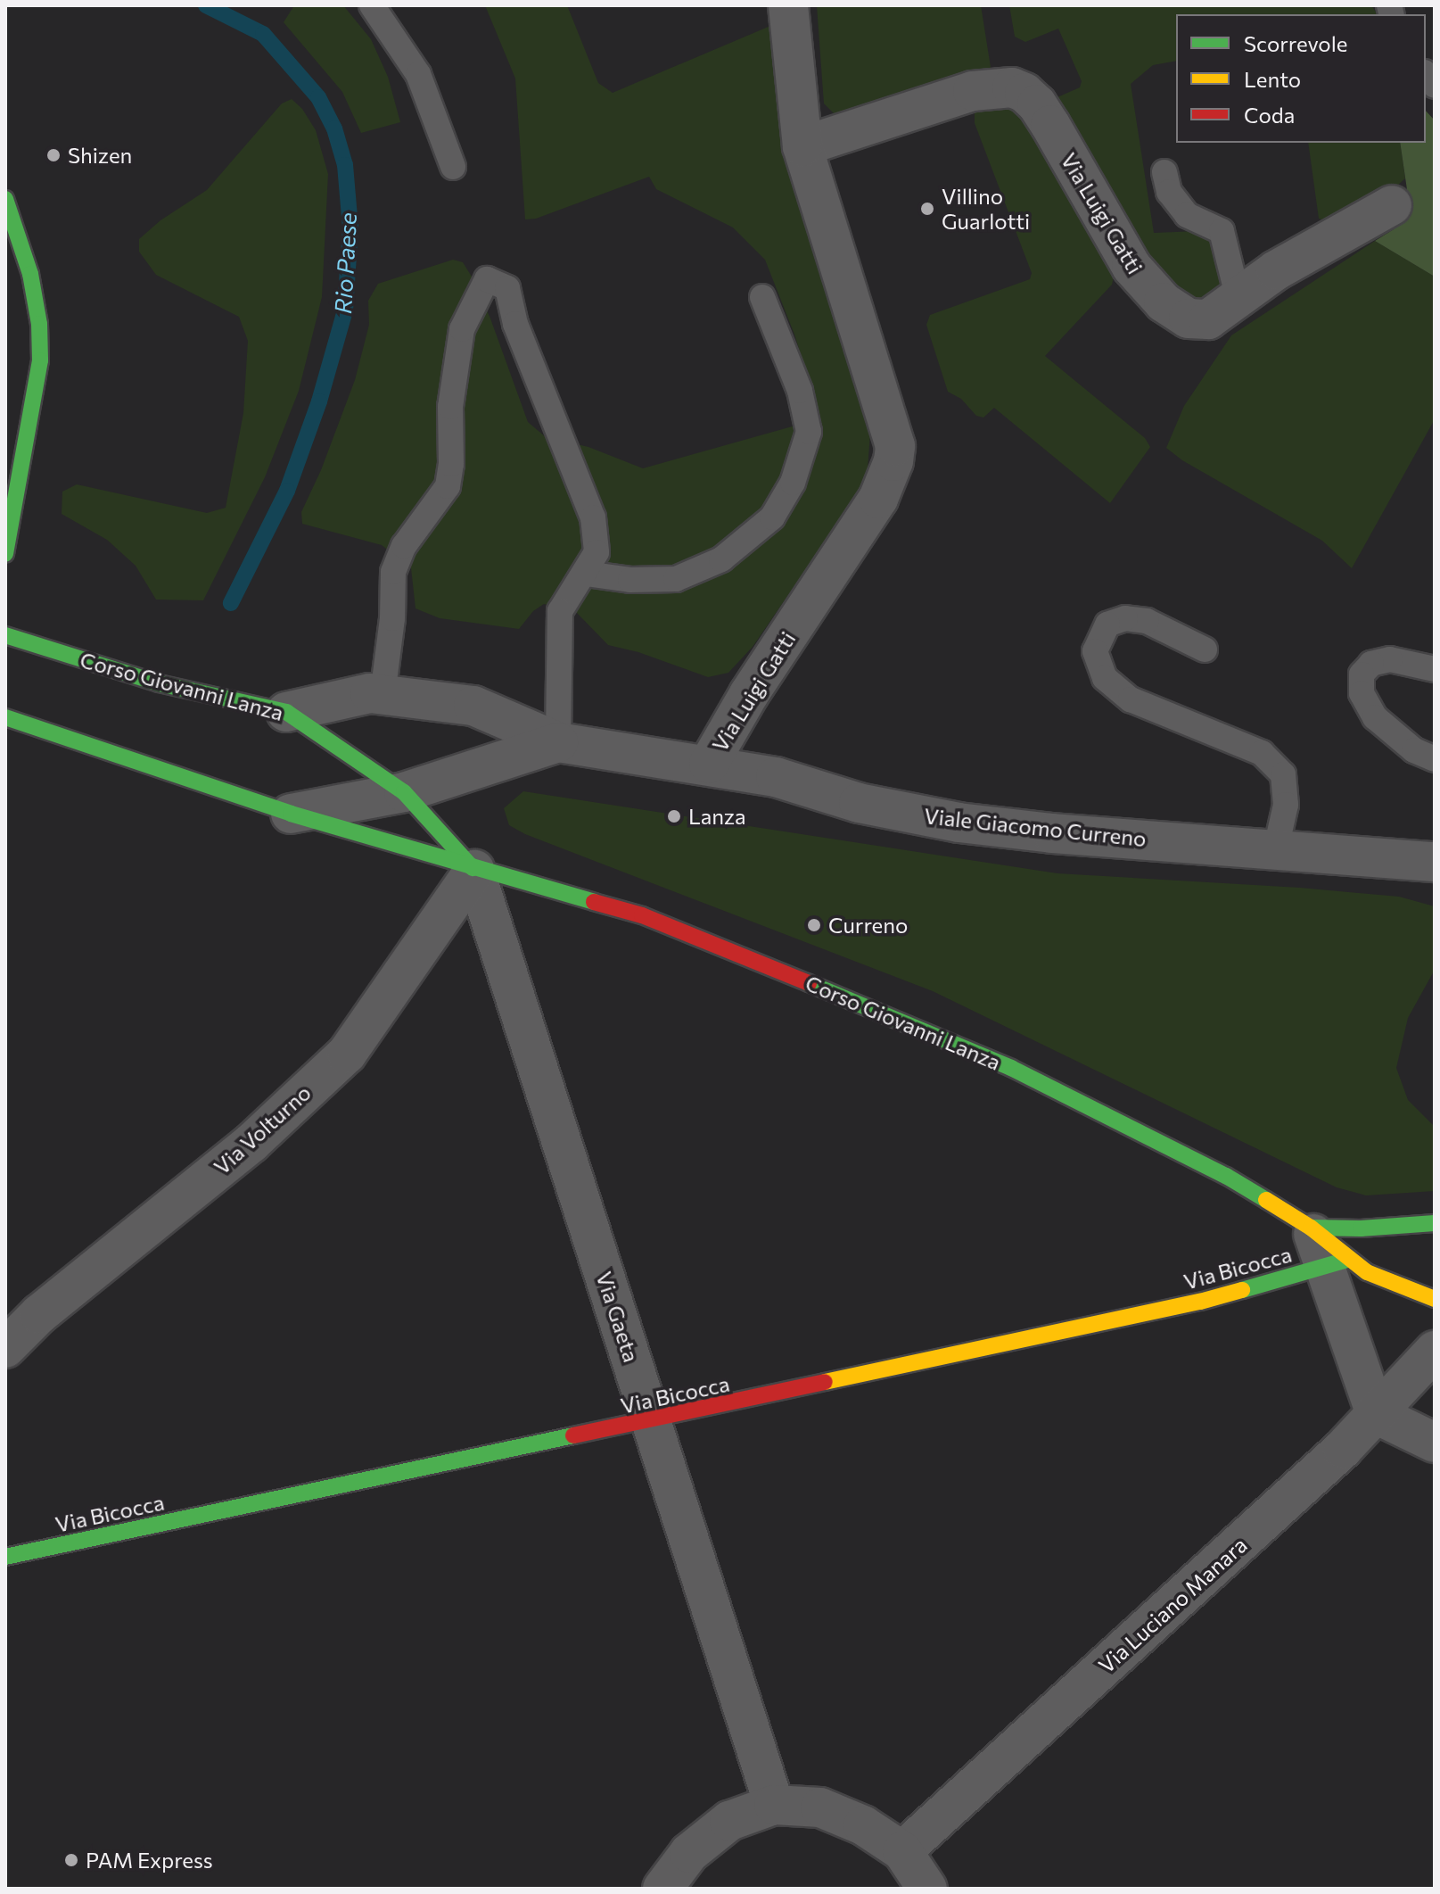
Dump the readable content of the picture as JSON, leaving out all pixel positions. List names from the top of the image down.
{
  "streets": {
    "street": [
      "Via Luigi Gatti",
      "Corso Giovanni Lanza",
      "Viale Giacomo Curreno",
      "Via Volturno",
      "Via Bicocca",
      "Via Gaeta",
      "Via Luciano Manara"
    ]
  },
  "crossings": [
    ["Via Luigi Gatti", "Viale Giacomo Curreno"],
    ["Corso Giovanni Lanza", "Viale Giacomo Curreno"],
    ["Corso Giovanni Lanza", "Via Volturno"],
    ["Corso Giovanni Lanza", "Via Gaeta"],
    ["Via Volturno", "Via Gaeta"],
    ["Via Bicocca", "Via Gaeta"]
  ],
  "water": ["Rio Paese"],
  "places": [
    "Shizen",
    "Villino Guarlotti",
    "Lanza",
    "Curreno",
    "PAM Express"
  ],
  "legend": ["Scorrevole", "Lento", "Coda"]
}
